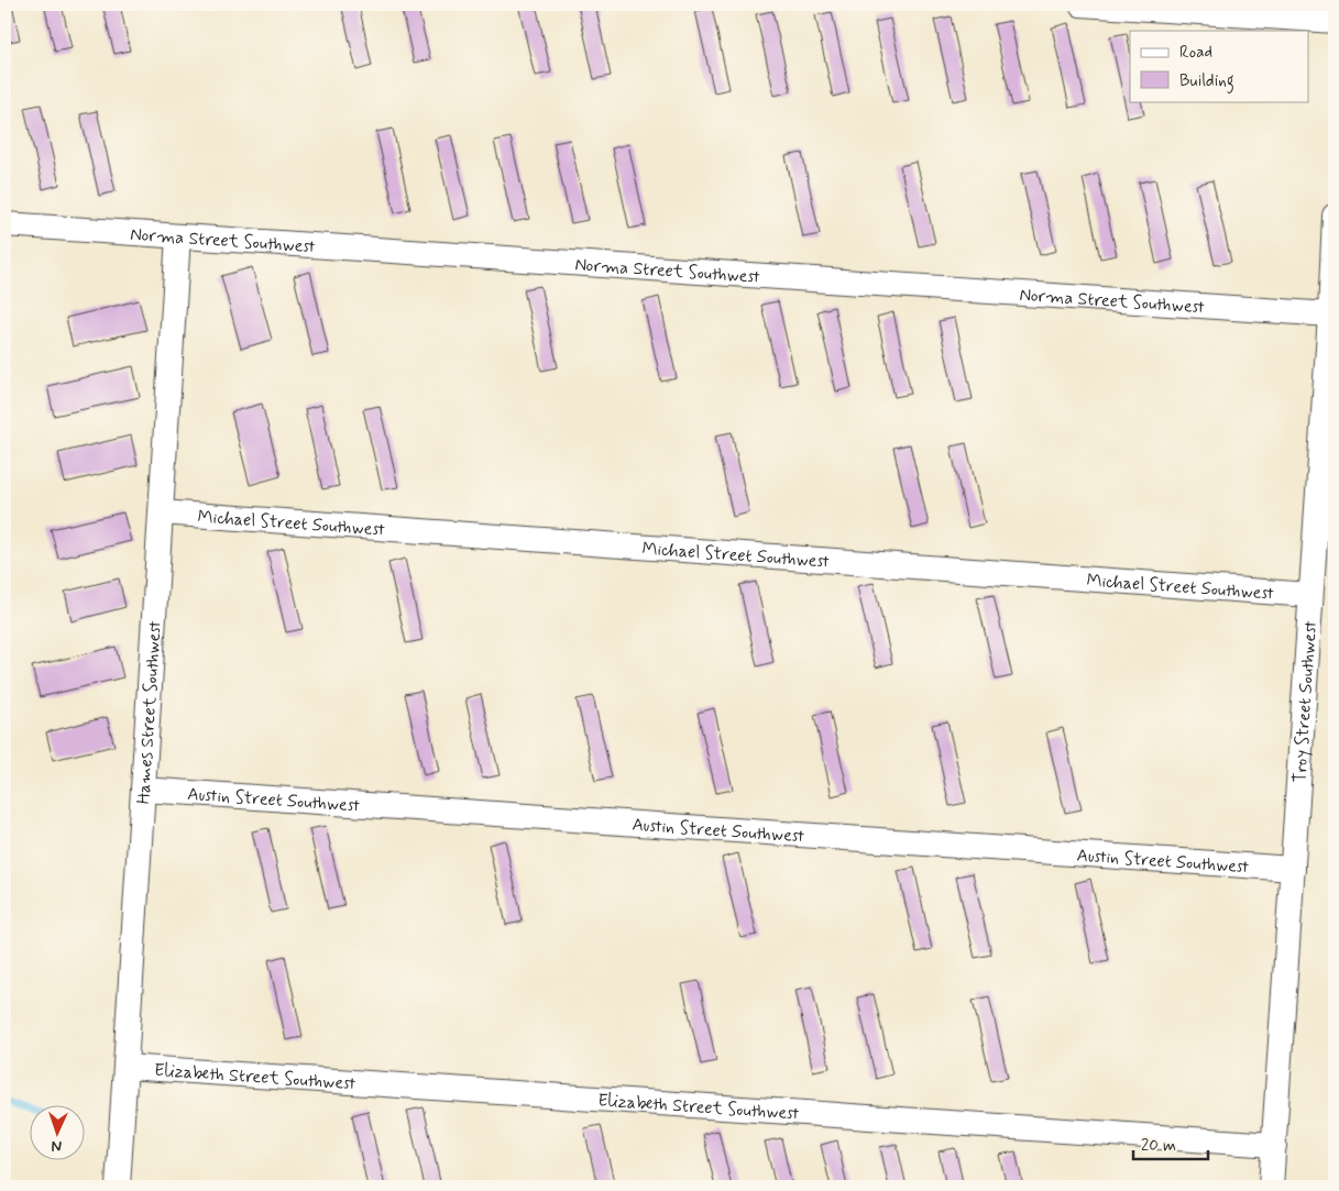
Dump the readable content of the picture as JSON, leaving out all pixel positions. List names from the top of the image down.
{
  "streets": {
    "street": [
      "Norma Street Southwest",
      "Michael Street Southwest",
      "Troy Street Southwest",
      "Hames Street Southwest",
      "Austin Street Southwest",
      "Elizabeth Street Southwest"
    ]
  },
  "crossings": [
    ["Norma Street Southwest", "Troy Street Southwest"],
    ["Norma Street Southwest", "Hames Street Southwest"],
    ["Michael Street Southwest", "Troy Street Southwest"],
    ["Michael Street Southwest", "Hames Street Southwest"],
    ["Troy Street Southwest", "Austin Street Southwest"],
    ["Troy Street Southwest", "Elizabeth Street Southwest"],
    ["Hames Street Southwest", "Austin Street Southwest"],
    ["Hames Street Southwest", "Elizabeth Street Southwest"]
  ],
  "legend": ["Road", "Building"],
  "scale_bar": "20 m",
  "north": "bottom"
}
